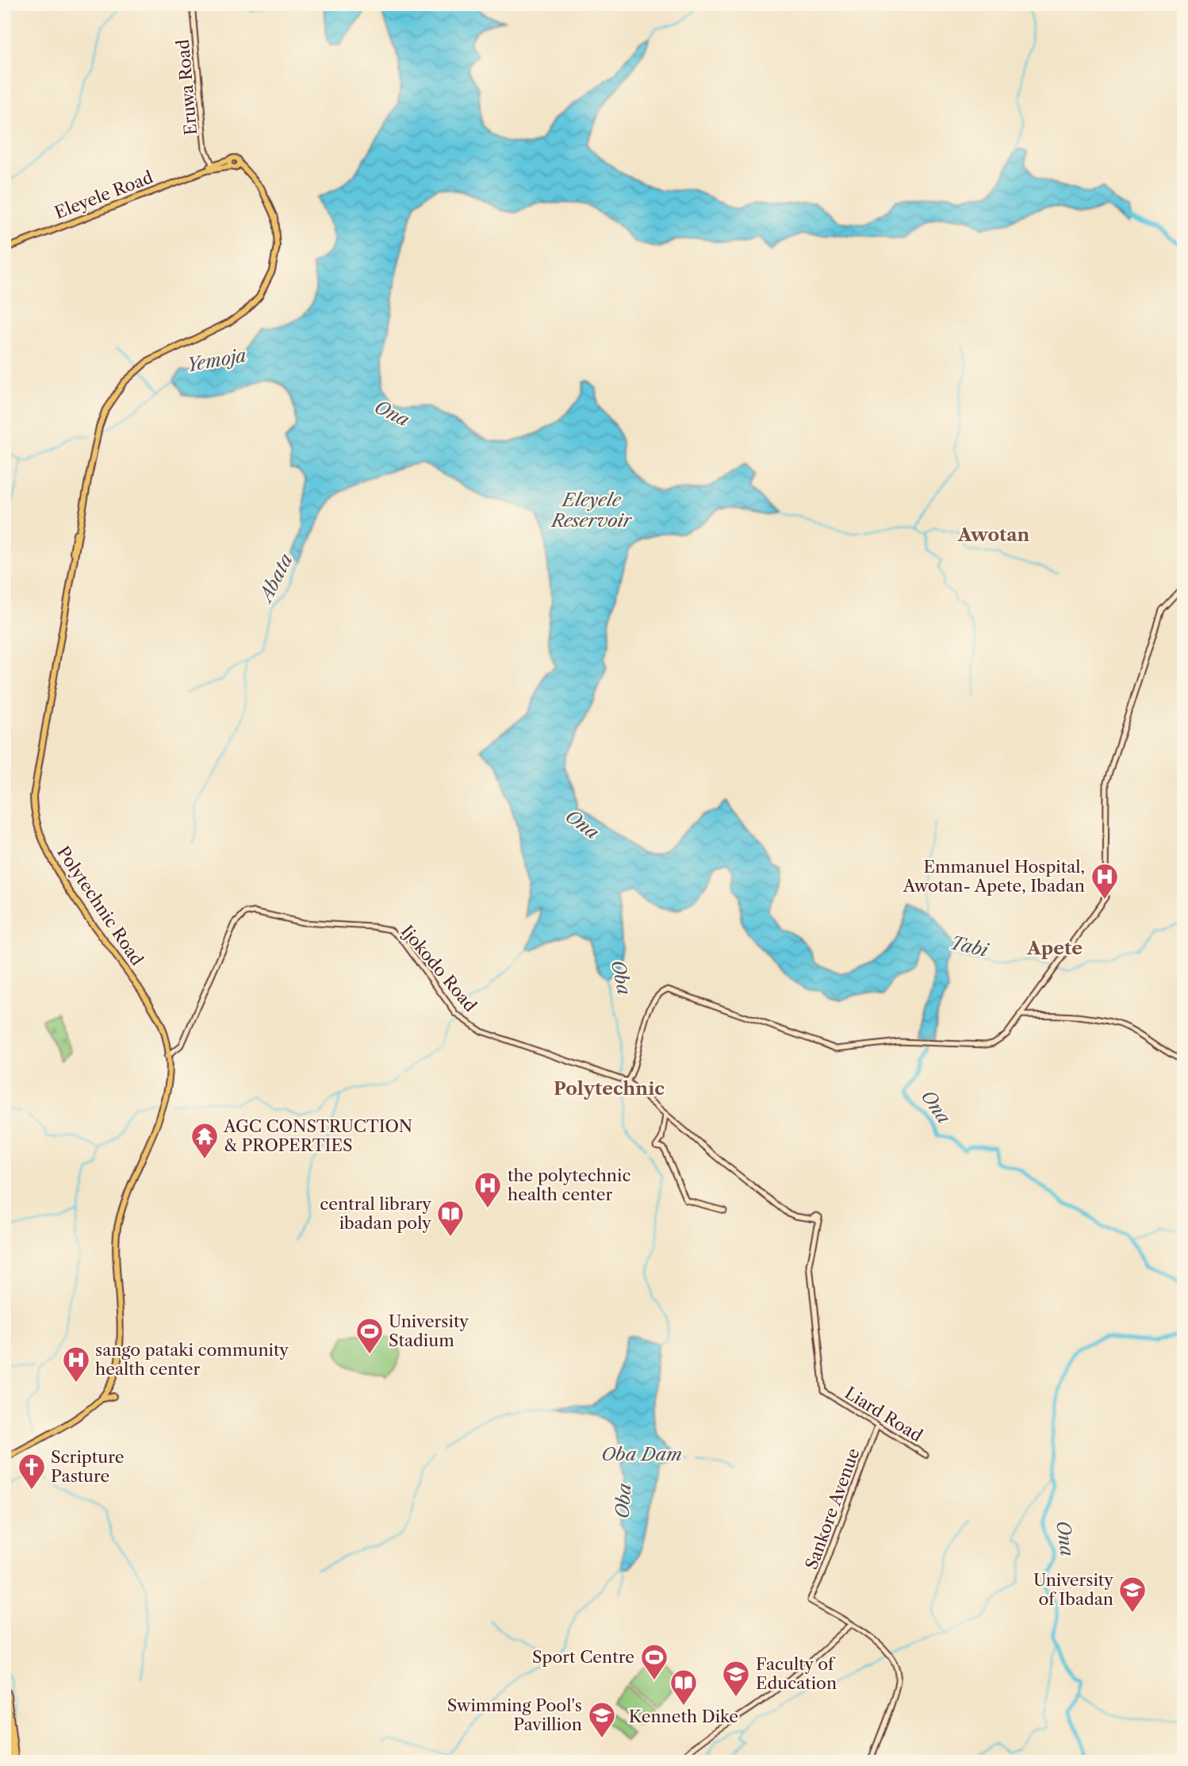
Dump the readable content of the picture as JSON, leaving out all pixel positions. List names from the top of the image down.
{
  "streets": {
    "main road": [
      "Eruwa Road",
      "Eleyele Road",
      "Polytechnic Road",
      "Ijokodo Road",
      "Liard Road",
      "Sankore Avenue"
    ]
  },
  "crossings": [
    ["Eruwa Road", "Eleyele Road"],
    ["Eleyele Road", "Polytechnic Road"],
    ["Polytechnic Road", "Ijokodo Road"],
    ["Liard Road", "Sankore Avenue"]
  ],
  "districts": ["Awotan", "Apete", "Polytechnic"],
  "water": [
    "Yemoja",
    "Ona",
    "Eleyele Reservoir",
    "Abata",
    "Tabi",
    "Oba",
    "Oba Dam"
  ],
  "places": {
    "hospital": ["Emmanuel Hospital, Awotan- Apete, Ibadan", "the polytechnic health center", "sango pataki community health center"],
    "temple": ["AGC CONSTRUCTION & PROPERTIES"],
    "library": ["central library ibadan poly", "Kenneth Dike"],
    "sports": ["University Stadium", "Sport Centre"],
    "church": ["Scripture Pasture"],
    "school or university": ["University of Ibadan", "Faculty of Education", "Swimming Pool's Pavillion"]
  }
}
